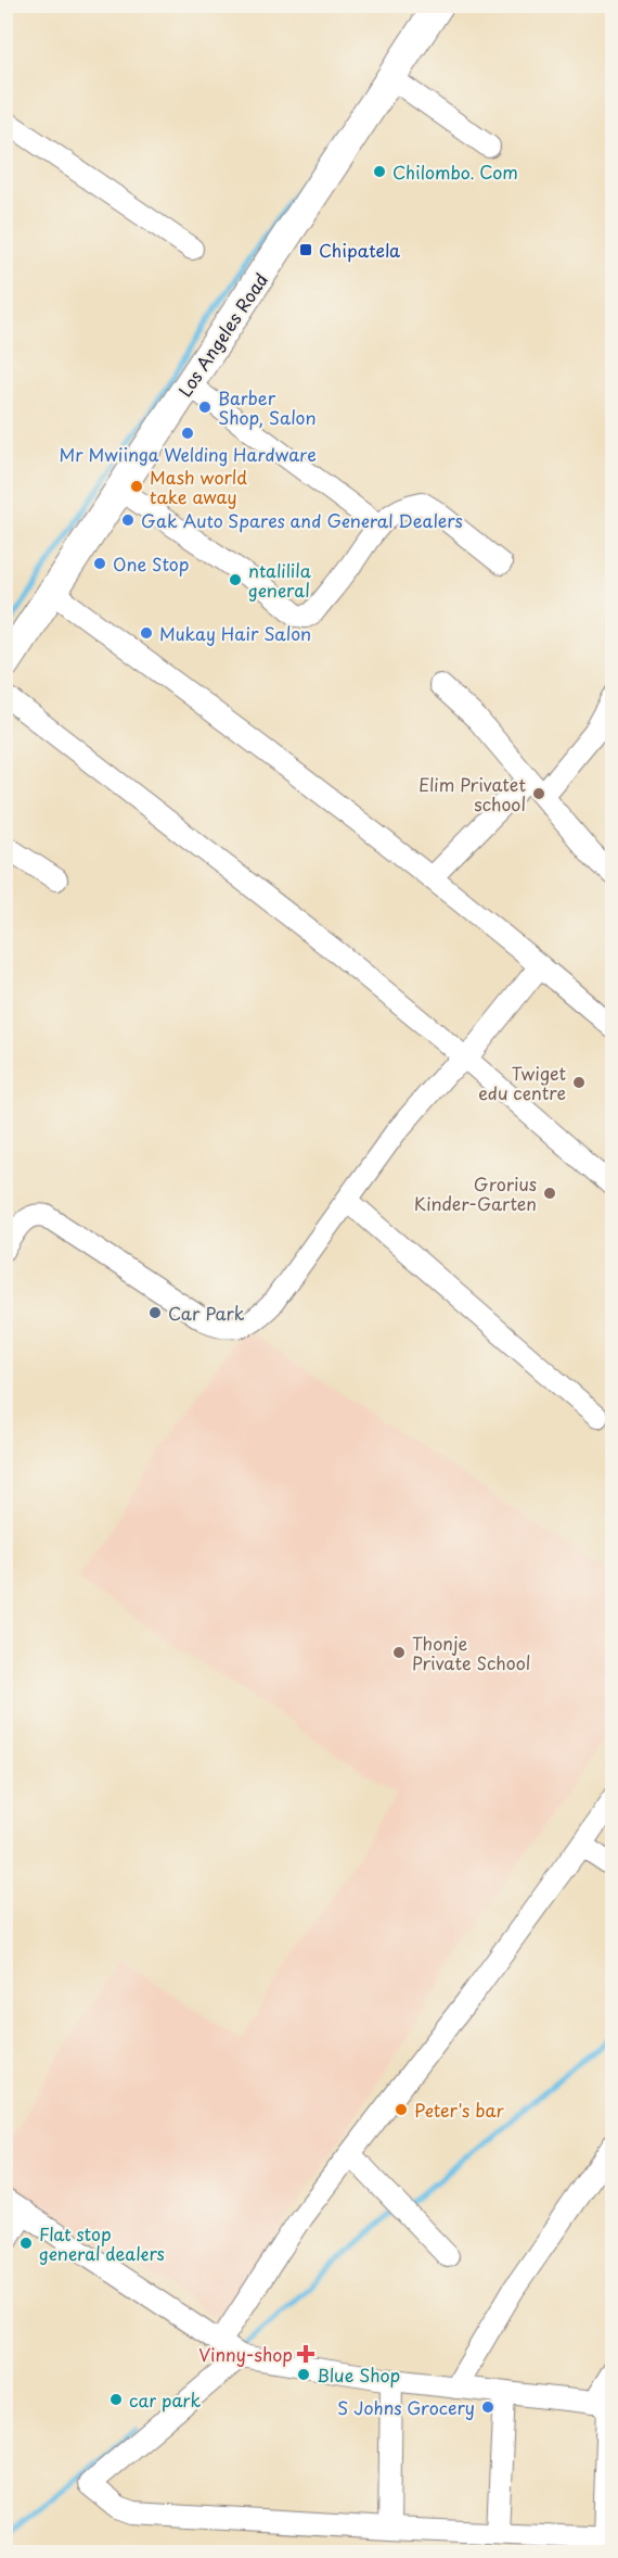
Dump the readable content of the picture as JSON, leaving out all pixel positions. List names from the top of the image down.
{
  "streets": {
    "main road": ["Los Angeles Road"]
  },
  "places": {
    "other": [
      "Chilombo. Com",
      "Barber Shop, Salon",
      "Mr Mwiinga Welding Hardware",
      "Mash world take away",
      "Gak Auto Spares and General Dealers",
      "One Stop",
      "ntalilila general",
      "Mukay Hair Salon",
      "Elim Privatet school",
      "Twiget edu centre",
      "Grorius Kinder-Garten",
      "Car Park",
      "Thonje Private School",
      "Peter's bar",
      "Flat stop general dealers",
      "Blue Shop",
      "car park",
      "S Johns Grocery"
    ],
    "transit": ["Chipatela"],
    "health": ["Vinny-shop"]
  }
}
